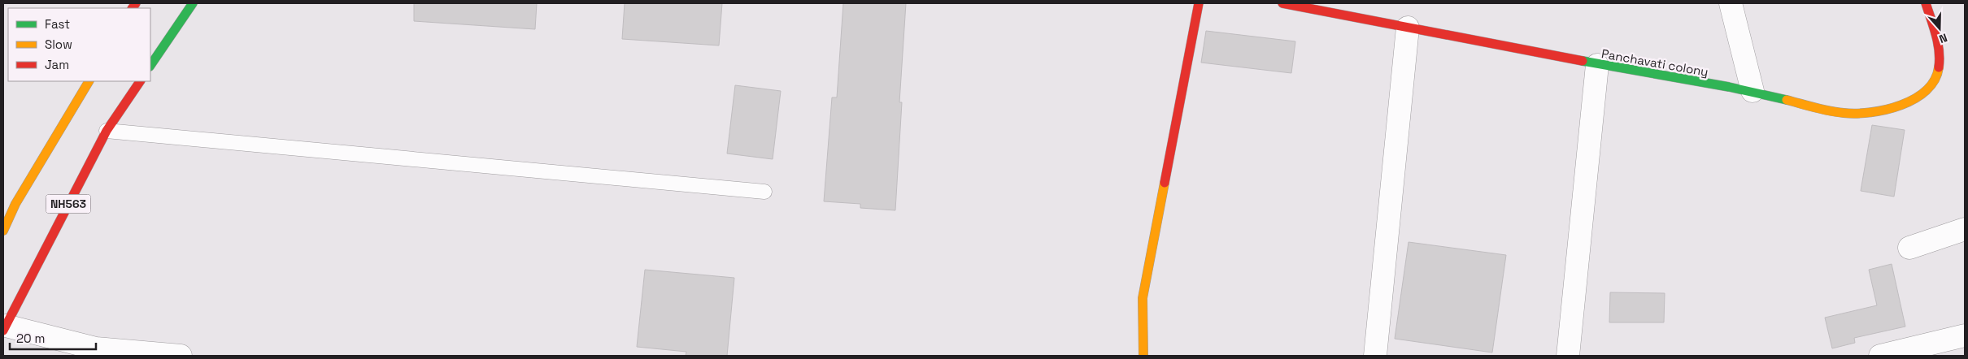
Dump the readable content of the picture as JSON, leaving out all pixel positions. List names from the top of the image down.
{
  "streets": {
    "main road": ["Panchavati colony", "NH563"]
  },
  "legend": ["Fast", "Slow", "Jam"],
  "scale_bar": "20 m",
  "north": "bottom"
}
